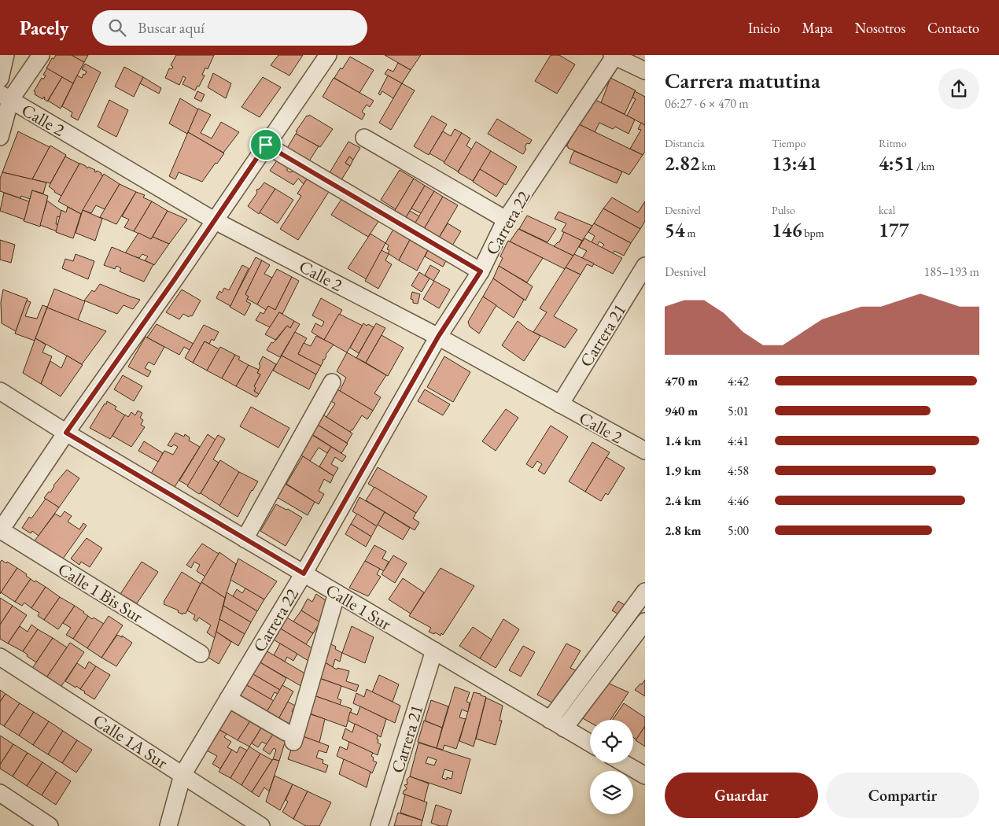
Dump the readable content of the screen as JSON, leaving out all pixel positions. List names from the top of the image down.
{
  "streets": {
    "street": [
      "Calle 2",
      "Carrera 22",
      "Carrera 21",
      "Calle 1 Bis Sur",
      "Calle 1 Sur",
      "Calle 1A Sur"
    ]
  },
  "crossings": [
    ["Calle 2", "Carrera 22"],
    ["Calle 2", "Carrera 21"],
    ["Carrera 22", "Calle 1 Sur"],
    ["Carrera 22", "Calle 1A Sur"],
    ["Carrera 21", "Calle 1 Sur"]
  ],
  "page": {
    "header": "Pacely",
    "search": "Buscar aquí",
    "nav": [
      "Inicio",
      "Mapa",
      "Nosotros",
      "Contacto"
    ],
    "heading": ["Carrera matutina", "06:27 · 6 × 470 m"],
    "stats": [
      ["Distancia", "2.82 km"],
      ["Tiempo", "13:41"],
      ["Ritmo", "4:51 /km"],
      ["Desnivel", "54 m"],
      ["Pulso", "146 bpm"],
      ["kcal", "177"]
    ],
    "chart": ["Desnivel", "185–193 m"],
    "list": [
      {
        "name": "470 m",
        "note": "4:42"
      },
      {
        "name": "940 m",
        "note": "5:01"
      },
      {
        "name": "1.4 km",
        "note": "4:41"
      },
      {
        "name": "1.9 km",
        "note": "4:58"
      },
      {
        "name": "2.4 km",
        "note": "4:46"
      },
      {
        "name": "2.8 km",
        "note": "5:00"
      }
    ],
    "buttons": ["Guardar", "Compartir"]
  }
}
